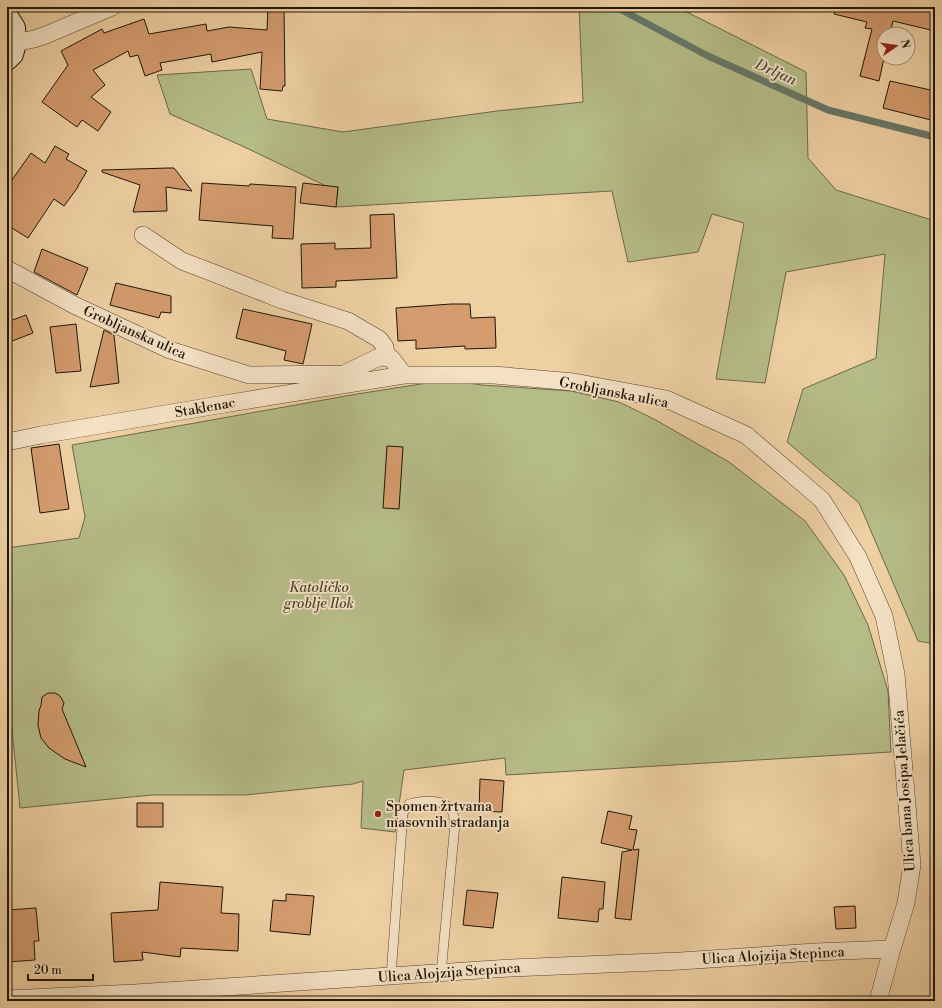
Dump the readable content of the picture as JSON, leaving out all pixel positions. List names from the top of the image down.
{
  "streets": {
    "street": [
      "Grobljanska ulica",
      "Staklenac",
      "Ulica bana Josipa Jelačića",
      "Ulica Alojzija Stepinca"
    ]
  },
  "crossings": [
    ["Grobljanska ulica", "Staklenac"],
    ["Grobljanska ulica", "Ulica bana Josipa Jelačića"],
    ["Ulica bana Josipa Jelačića", "Ulica Alojzija Stepinca"]
  ],
  "water": ["Drljan"],
  "parks": ["Katoličko groblje Ilok"],
  "places": ["Spomen žrtvama masovnih stradanja"],
  "scale_bar": "20 m",
  "north": "right"
}
